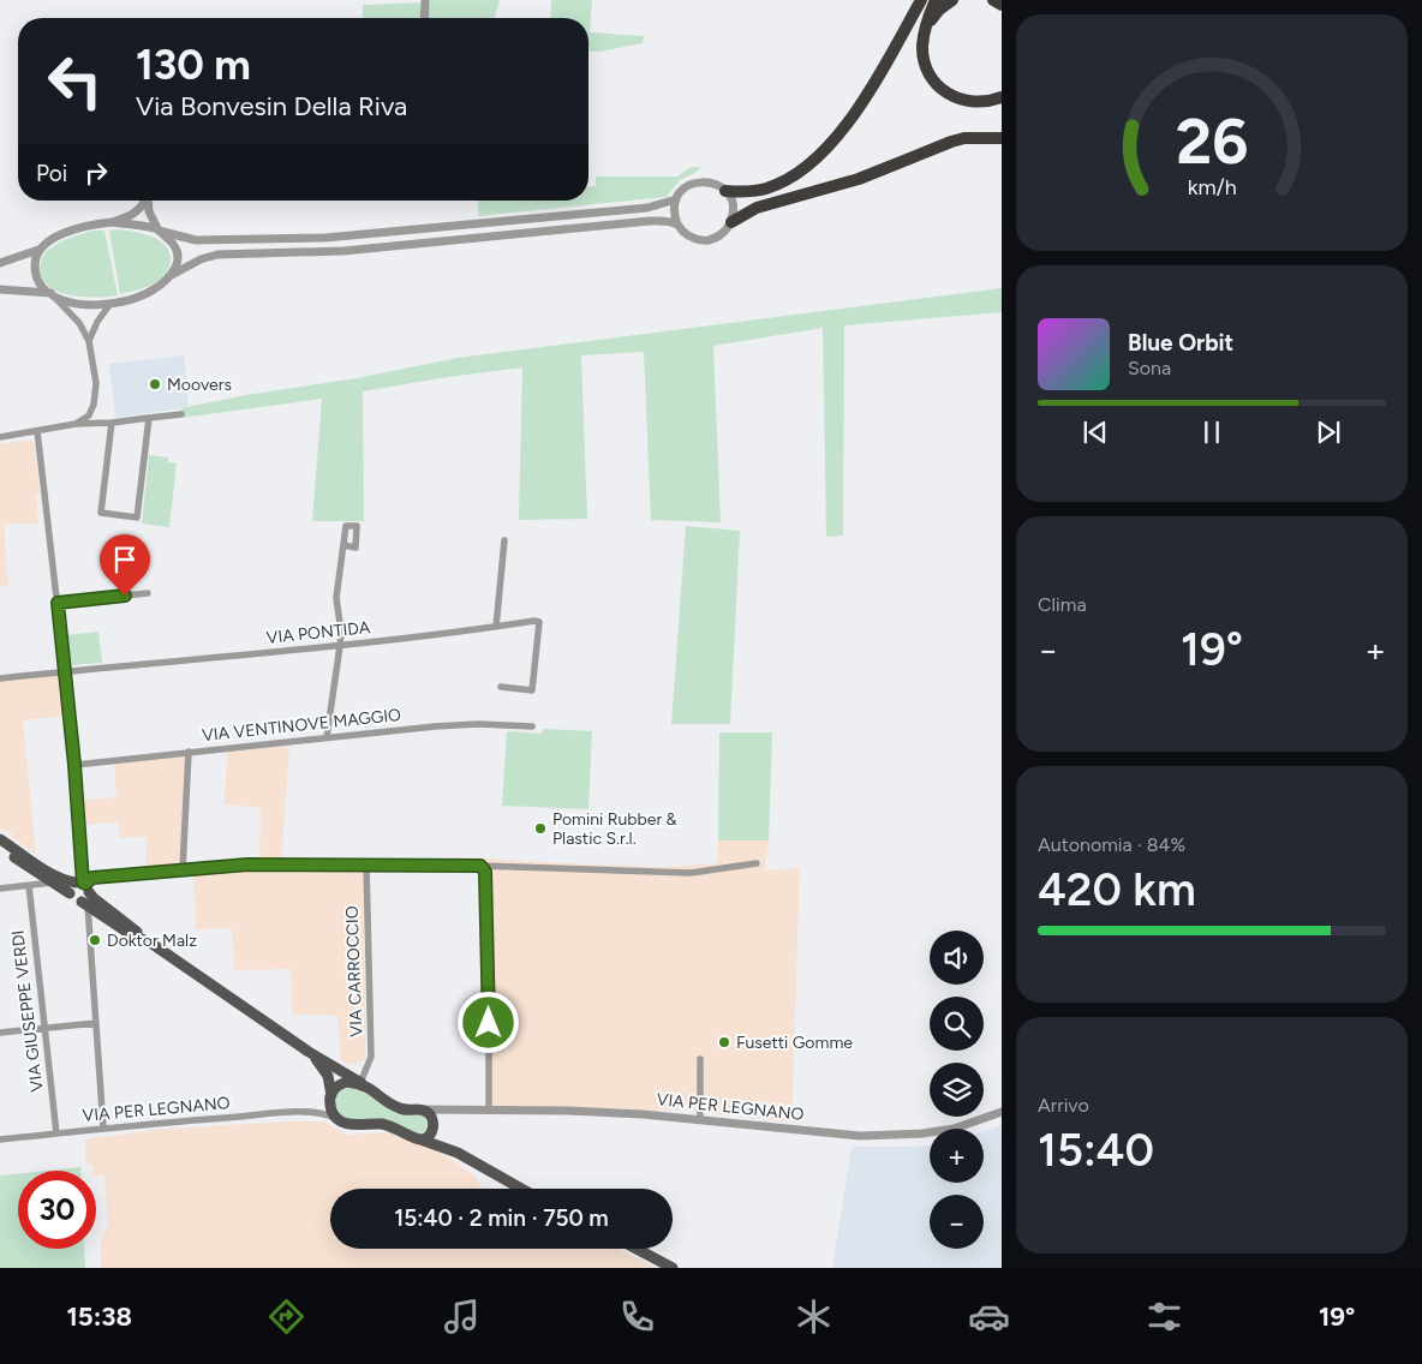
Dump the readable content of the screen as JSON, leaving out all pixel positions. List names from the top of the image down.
{
  "streets": {
    "street": [
      "VIA PONTIDA",
      "VIA VENTINOVE MAGGIO",
      "VIA CARROCCIO",
      "VIA GIUSEPPE VERDI",
      "VIA PER LEGNANO"
    ]
  },
  "crossings": [
    ["VIA GIUSEPPE VERDI", "VIA PER LEGNANO"]
  ],
  "places": [
    "Moovers",
    "Pomini Rubber & Plastic S.r.l.",
    "Doktor Malz",
    "Fusetti Gomme"
  ],
  "page": {
    "turn": ["130 m", "Via Bonvesin Della Riva"],
    "then": "Poi",
    "song": ["Blue Orbit", "Sona"],
    "tile": [
      "Clima",
      ["Autonomia · 84%", "420 km"],
      ["Arrivo", "15:40"]
    ],
    "heat": ["−", "19°", "+"],
    "map_buttons": ["+", "−"],
    "limit": "30",
    "trip": "15:40 · 2 min · 750 m",
    "tabs": ["15:38", "19°"],
    "gauge": ["26", "km/h"]
  }
}
